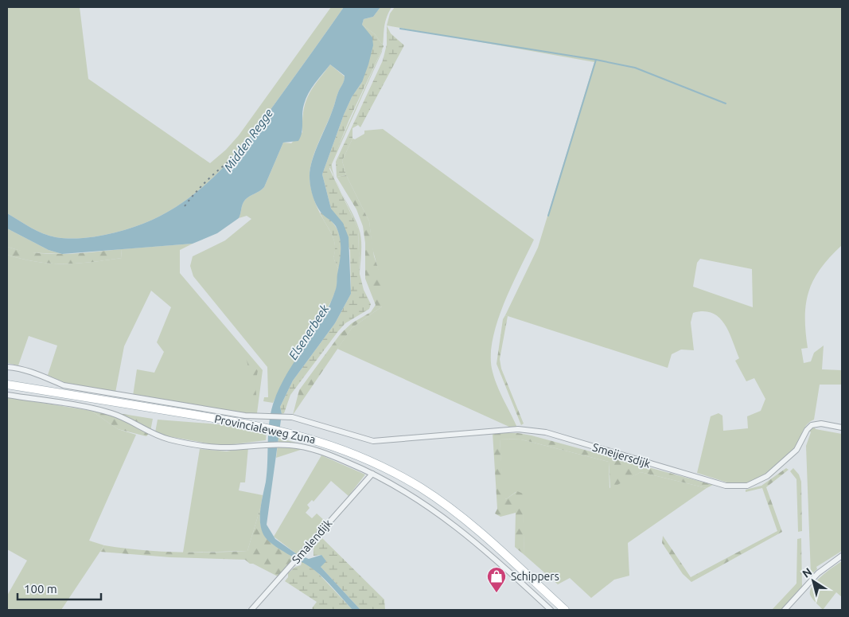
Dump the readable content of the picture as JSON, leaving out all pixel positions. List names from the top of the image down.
{
  "streets": {
    "main road": ["Provincialeweg Zuna"],
    "street": ["Smeijersdijk", "Smalendijk"]
  },
  "crossings": [
    ["Provincialeweg Zuna", "Smeijersdijk"],
    ["Provincialeweg Zuna", "Smalendijk"]
  ],
  "water": ["Midden Regge", "Elsenerbeek"],
  "places": {
    "shop": ["Schippers"]
  },
  "scale_bar": "100 m",
  "north": "top left"
}
